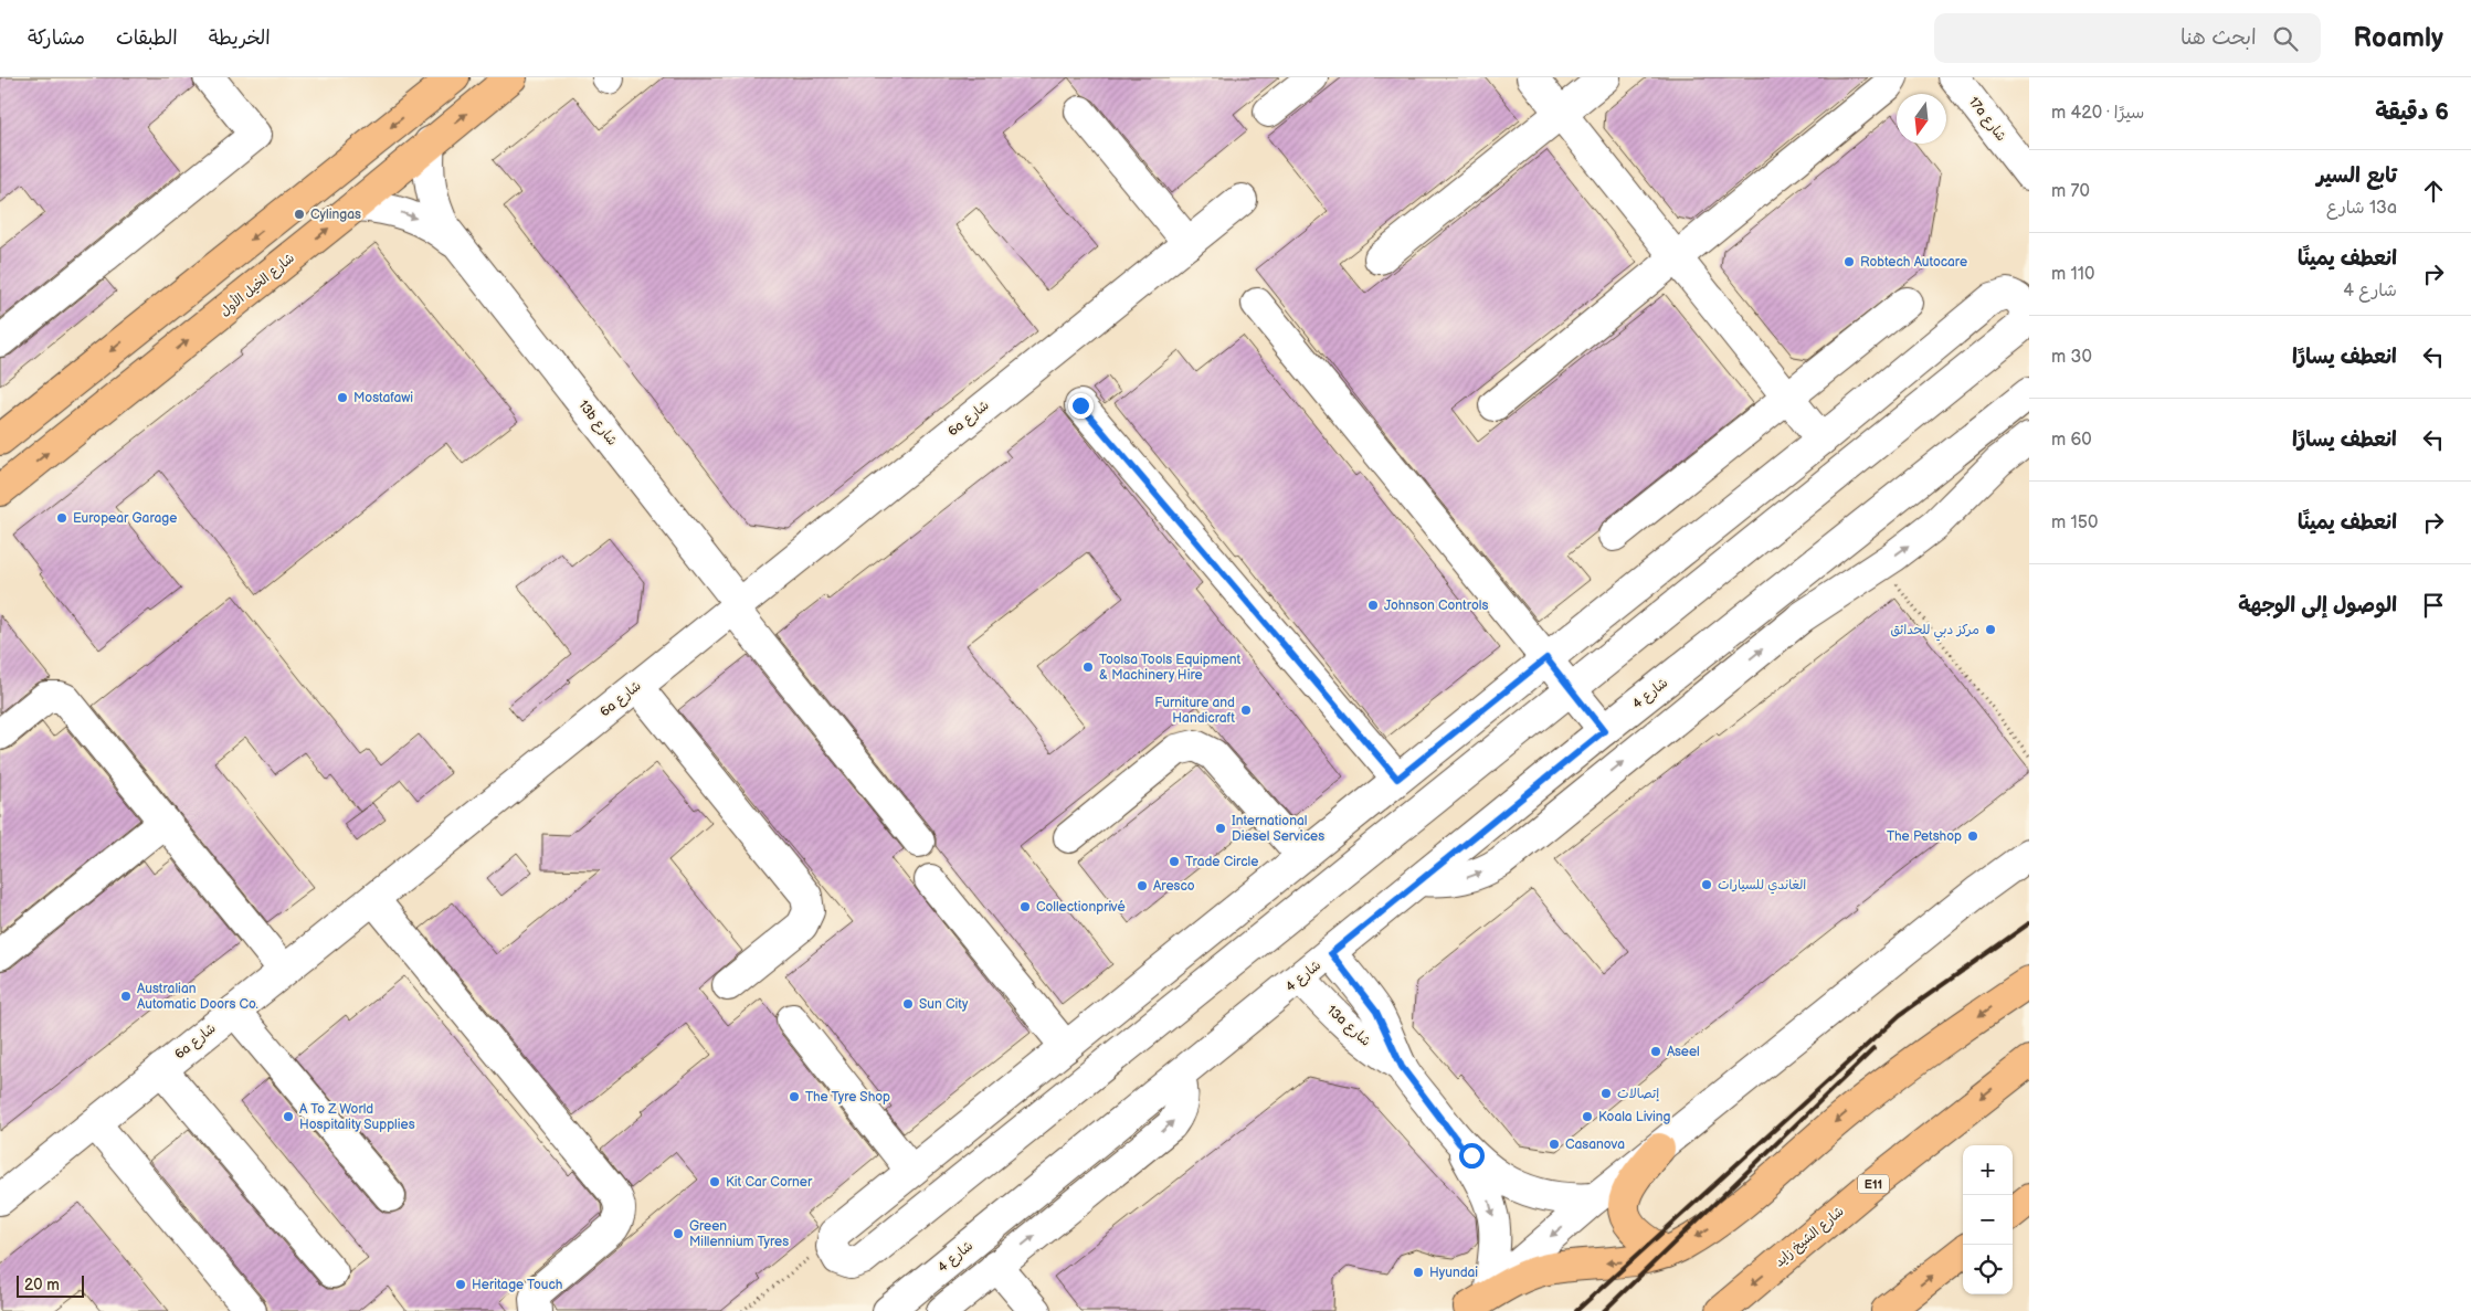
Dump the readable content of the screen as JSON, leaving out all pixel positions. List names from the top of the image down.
{
  "streets": {
    "main road": ["شارع الخيل الأول", "E11", "شارع الشيخ زايد"],
    "street": [
      "17a شارع",
      "6a شارع",
      "13b شارع",
      "شارع 4",
      "13a شارع"
    ]
  },
  "crossings": [
    ["شارع الخيل الأول", "13b شارع"],
    ["6a شارع", "13b شارع"],
    ["شارع 4", "13a شارع"]
  ],
  "places": [
    "Cylingas",
    "Robtech Autocare",
    "Mostafawi",
    "Europear Garage",
    "Johnson Controls",
    "مركز دبي للحدائق",
    "Toolsa Tools Equipment & Machinery Hire",
    "Furniture and Handicraft",
    "International Diesel Services",
    "The Petshop",
    "Trade Circle",
    "الغاندي للسيارات",
    "Aresco",
    "Collectionprivé",
    "Australian Automatic Doors Co.",
    "Sun City",
    "Aseel",
    "إتصالات",
    "The Tyre Shop",
    "A To Z World Hospitality Supplies",
    "Koala Living",
    "Casanova",
    "Kit Car Corner",
    "Green Millennium Tyres",
    "Hyundai",
    "Heritage Touch"
  ],
  "scale_bar": "20 m",
  "north": "bottom",
  "page": {
    "header": "Roamly",
    "search": "ابحث هنا",
    "nav": ["الخريطة", "الطبقات", "مشاركة"],
    "heading": ["6 دقيقة", "سيرًا · 420 m"],
    "list": [
      ["تابع السير", "13a شارع", "70 m"],
      ["انعطف يمينًا", "شارع 4", "110 m"],
      ["انعطف يسارًا", "30 m"],
      ["انعطف يسارًا", "60 m"],
      ["انعطف يمينًا", "150 m"],
      "الوصول إلى الوجهة"
    ],
    "map_buttons": ["+", "−"],
    "scale": "20 m"
  }
}
